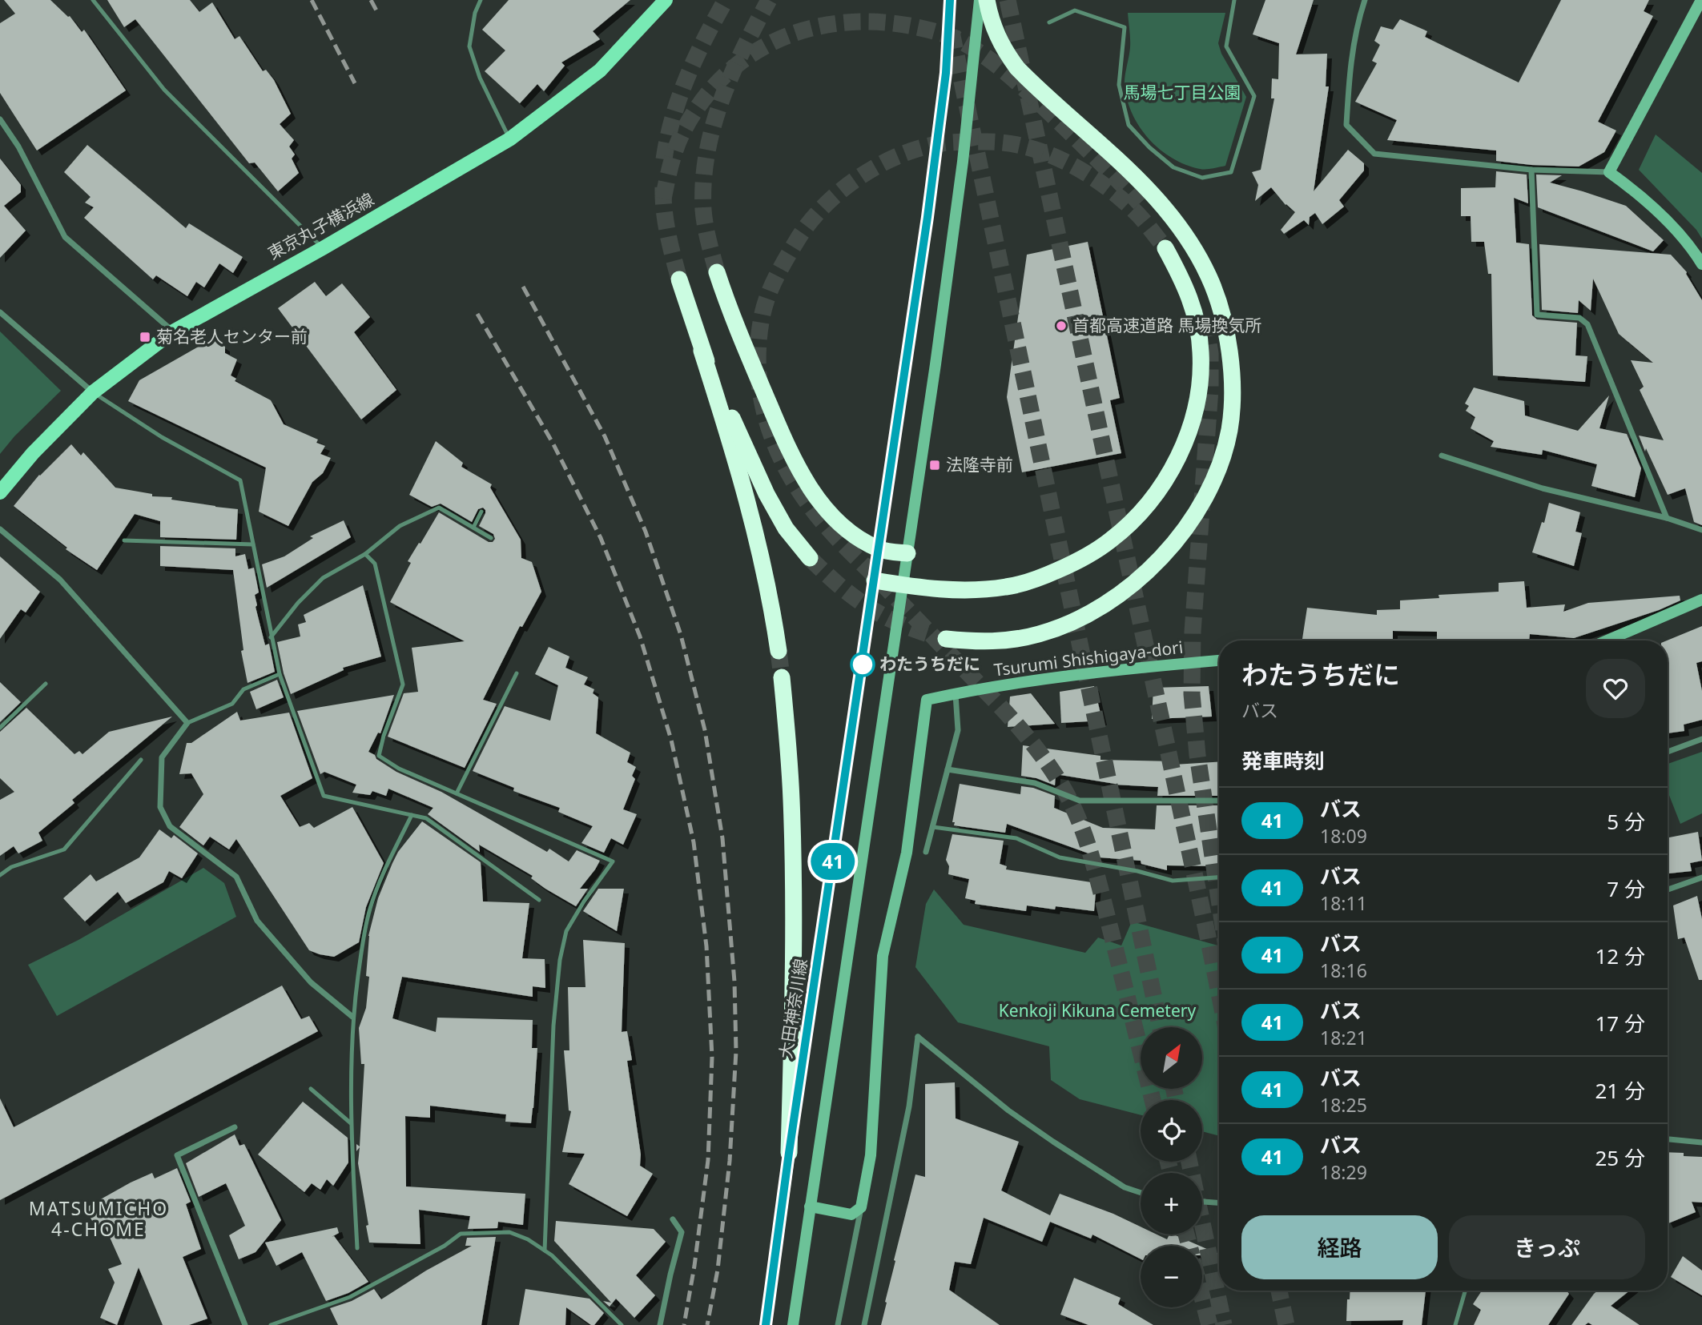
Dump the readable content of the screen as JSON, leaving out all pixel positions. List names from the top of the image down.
{
  "streets": {
    "main road": ["東京丸子横浜線", "Tsurumi Shishigaya-dori", "大田神奈川線"]
  },
  "districts": ["MATSUMICHO 4-CHOME"],
  "parks": ["馬場七丁目公園", "Kenkoji Kikuna Cemetery"],
  "places": {
    "other": ["首都高速道路 馬場換気所", "わたうちだに"],
    "transit": ["菊名老人センター前", "法隆寺前"]
  },
  "lines": ["bus line 41"],
  "north": "top right",
  "page": {
    "on_map": "41",
    "heading": [
      ["わたうちだに", "バス"],
      "発車時刻"
    ],
    "list": [
      {
        "mark": "41",
        "name": "バス",
        "note": "18:09",
        "value": "5 分"
      },
      {
        "mark": "41",
        "name": "バス",
        "note": "18:11",
        "value": "7 分"
      },
      {
        "mark": "41",
        "name": "バス",
        "note": "18:16",
        "value": "12 分"
      },
      {
        "mark": "41",
        "name": "バス",
        "note": "18:21",
        "value": "17 分"
      },
      {
        "mark": "41",
        "name": "バス",
        "note": "18:25",
        "value": "21 分"
      },
      {
        "mark": "41",
        "name": "バス",
        "note": "18:29",
        "value": "25 分"
      }
    ],
    "map_buttons": ["+", "−"],
    "buttons": ["経路", "きっぷ"]
  }
}
